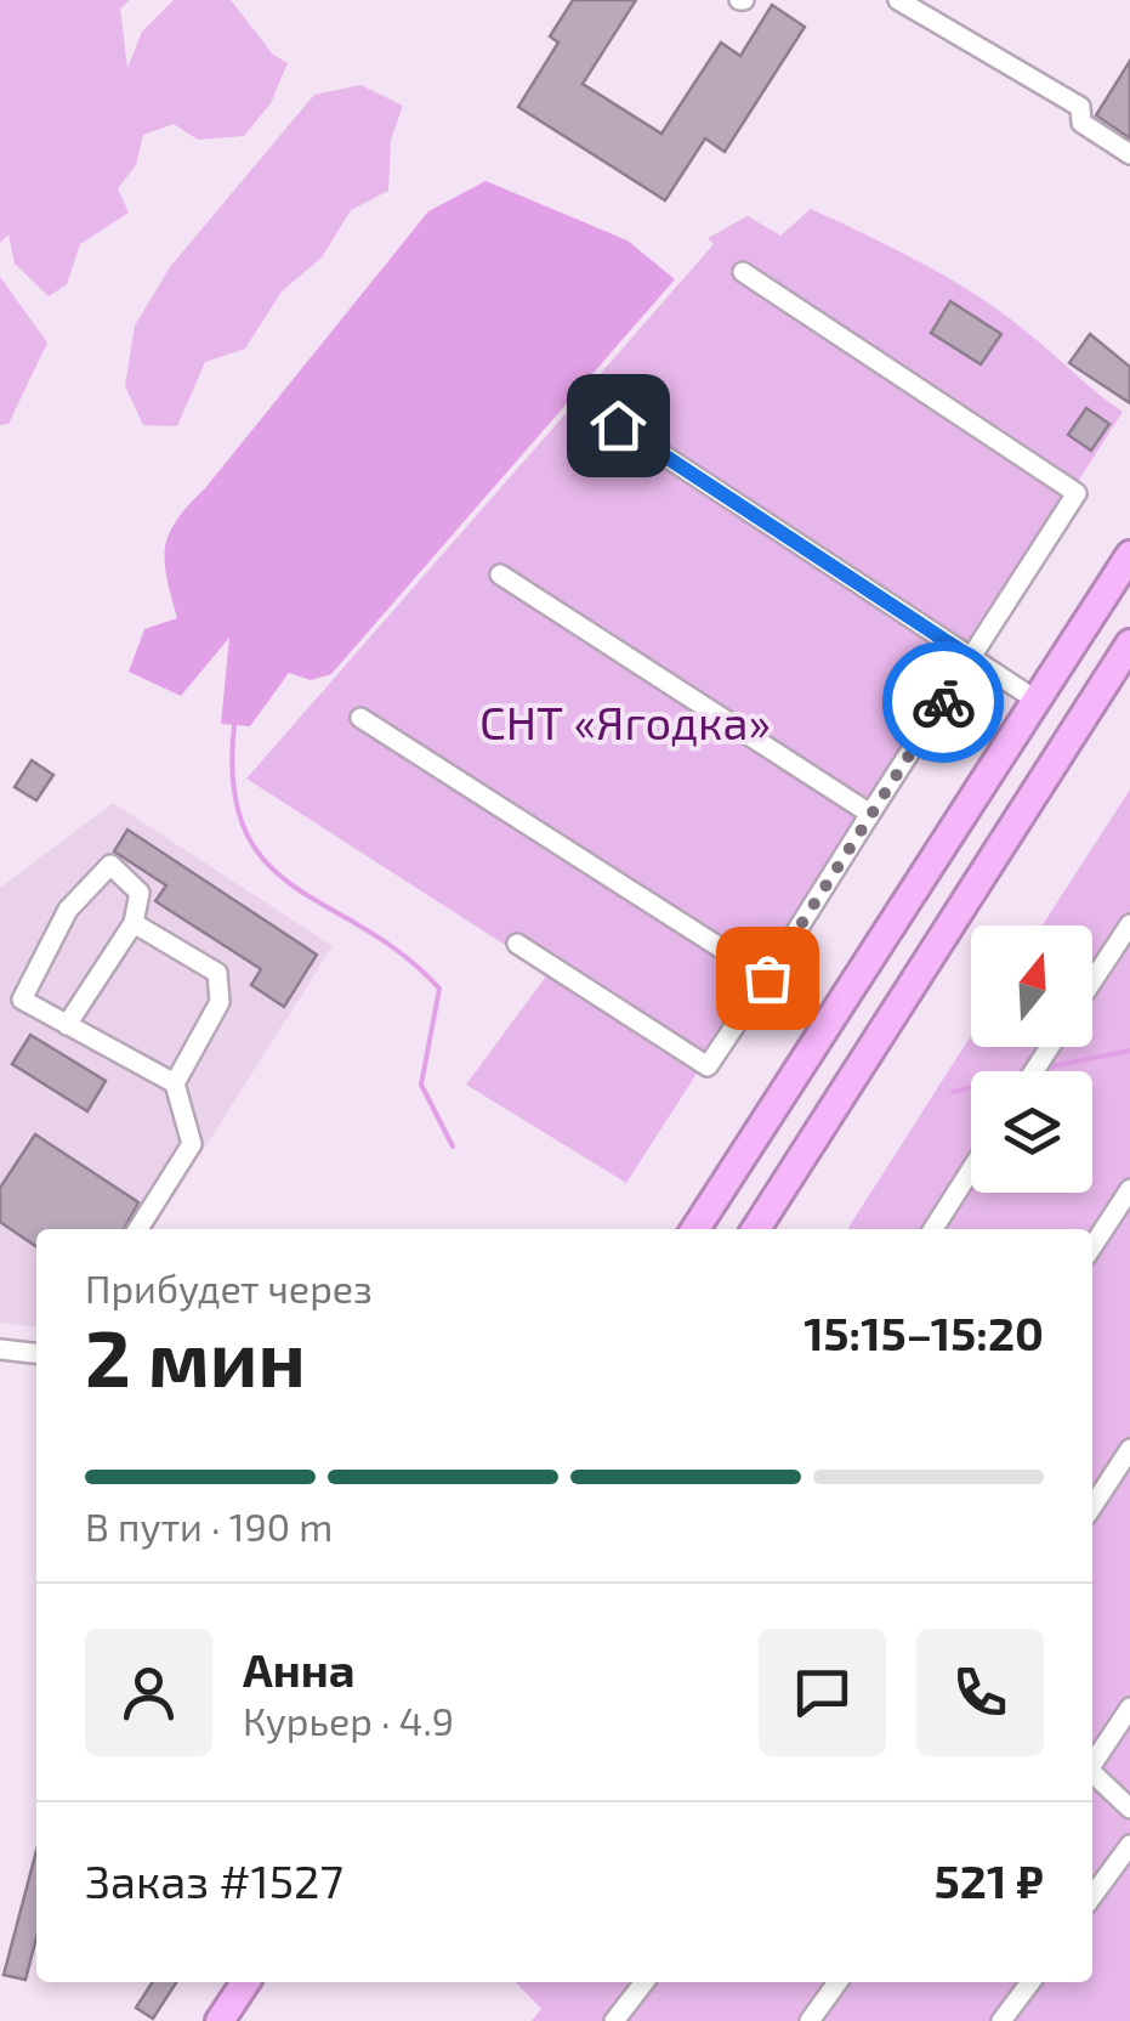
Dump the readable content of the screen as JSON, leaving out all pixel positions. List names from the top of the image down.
{
  "parks": ["СНТ «Ягодка»"],
  "north": "top",
  "page": {
    "heading": ["2 мин", "Прибудет через", "15:15–15:20"],
    "panel": [
      "Анна",
      "Курьер · 4.9",
      "Заказ #1527",
      "521 ₽"
    ],
    "bar": "В пути · 190 m"
  }
}
